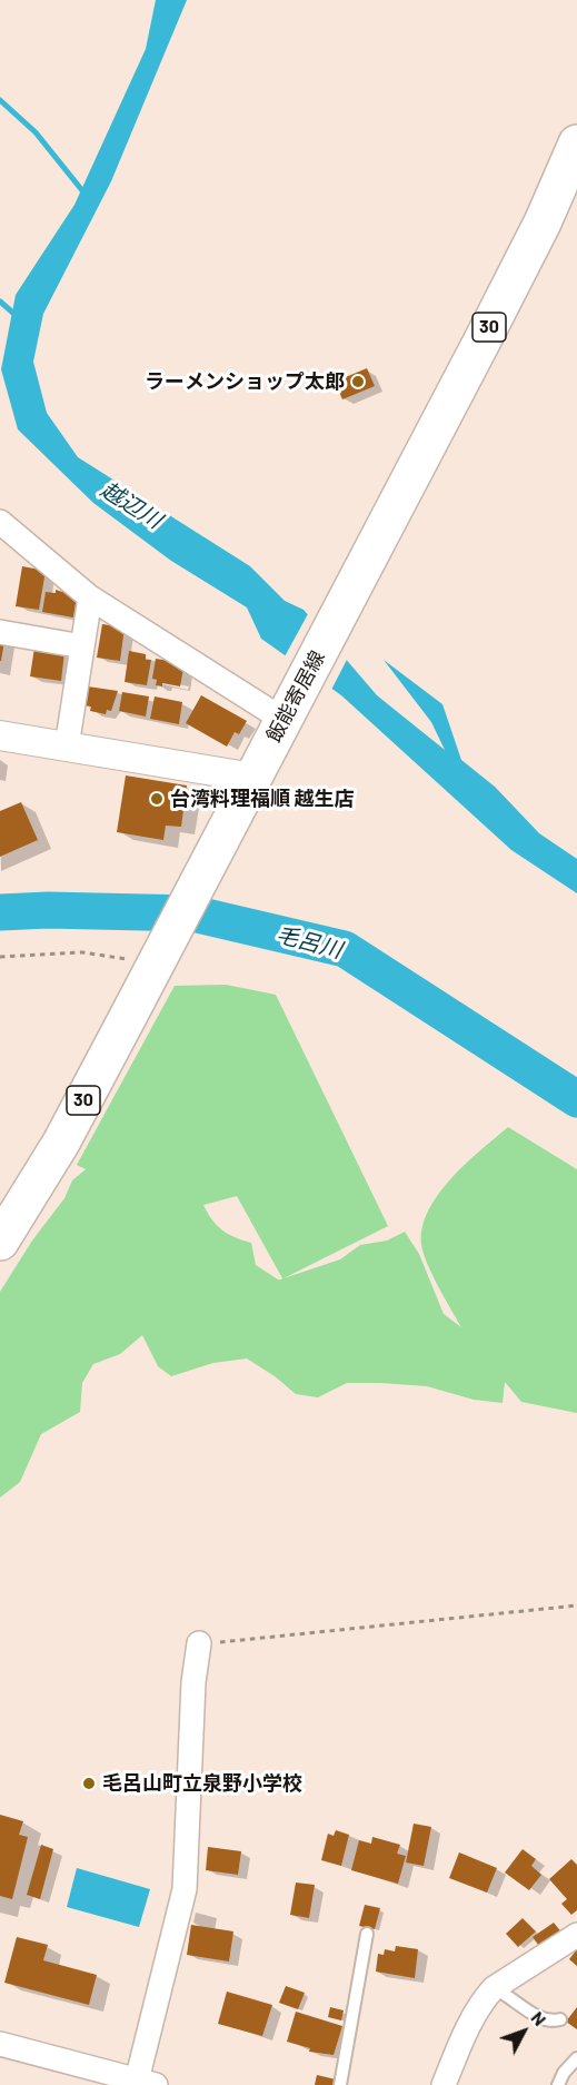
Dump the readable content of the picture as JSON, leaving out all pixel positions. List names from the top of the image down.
{
  "streets": {
    "main road": ["30", "飯能寄居線"]
  },
  "water": ["越辺川", "毛呂川"],
  "places": ["ラーメンショップ太郎", "台湾料理福順 越生店", "毛呂山町立泉野小学校"],
  "north": "top right"
}
